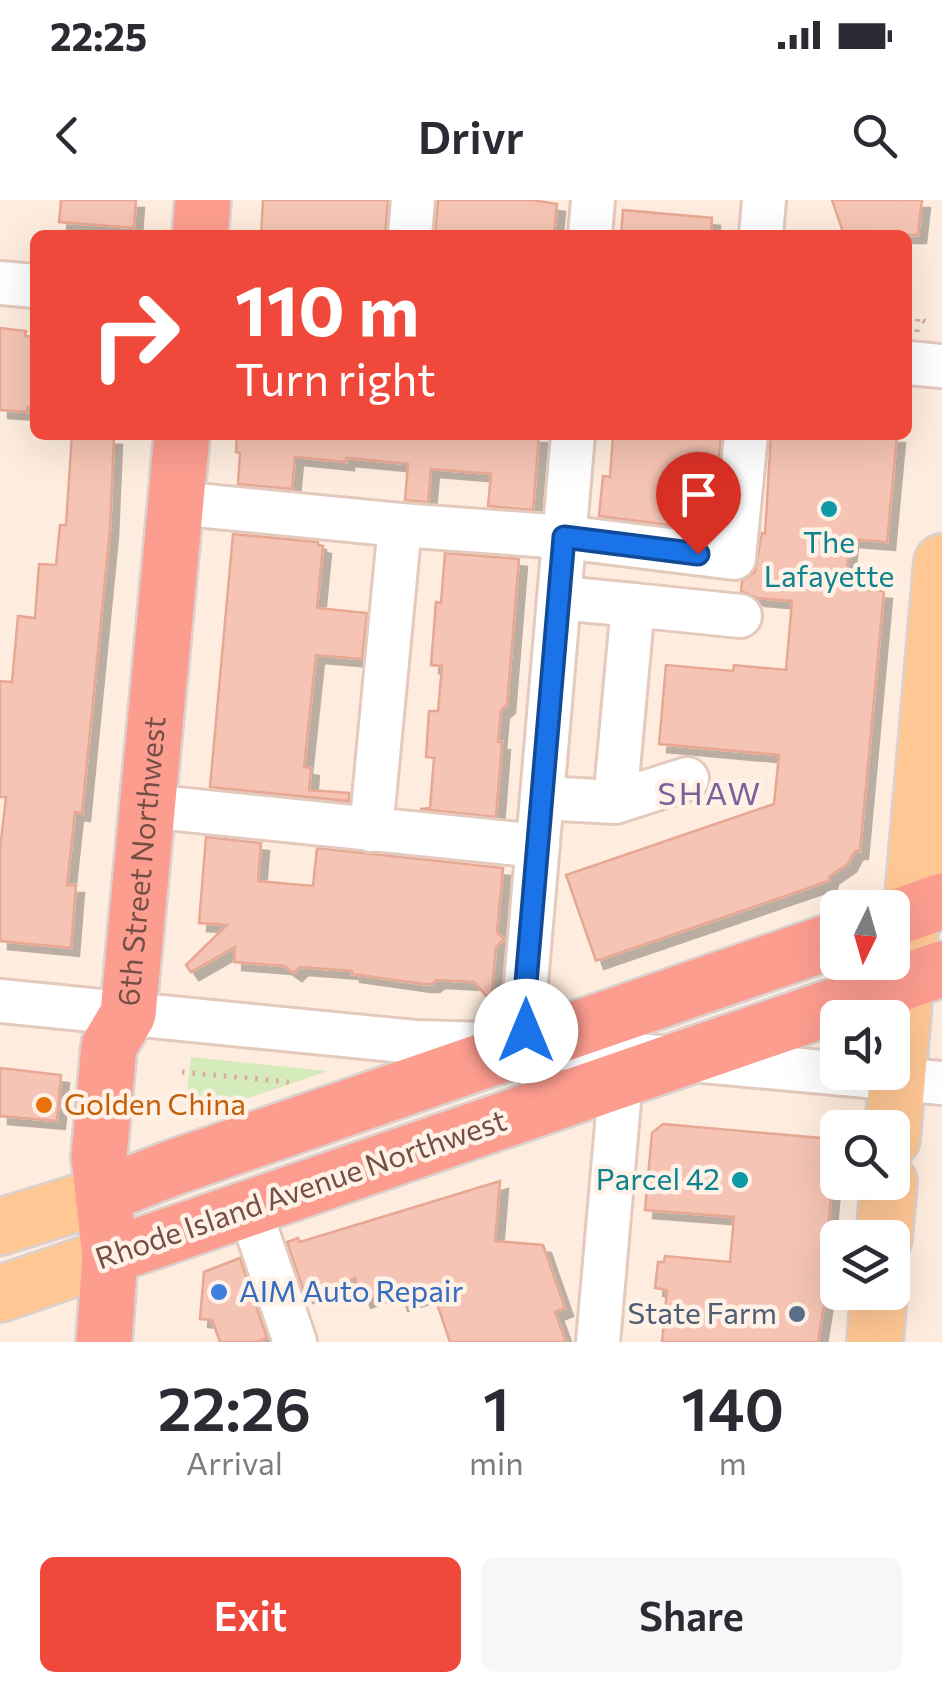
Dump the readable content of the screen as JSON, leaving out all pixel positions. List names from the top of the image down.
{
  "streets": {
    "highway": ["6th Street Northwest", "Rhode Island Avenue Northwest"]
  },
  "crossings": [
    ["6th Street Northwest", "Rhode Island Avenue Northwest"]
  ],
  "districts": ["SHAW"],
  "places": [
    "The Lafayette",
    "Golden China",
    "Parcel 42",
    "AIM Auto Repair",
    "State Farm"
  ],
  "north": "bottom",
  "page": {
    "status": "22:25",
    "header": "Drivr",
    "turn": ["110 m", "Turn right"],
    "eta": [
      "22:26",
      "Arrival",
      "1",
      "min",
      "140",
      "m"
    ],
    "buttons": ["Exit", "Share"]
  }
}
